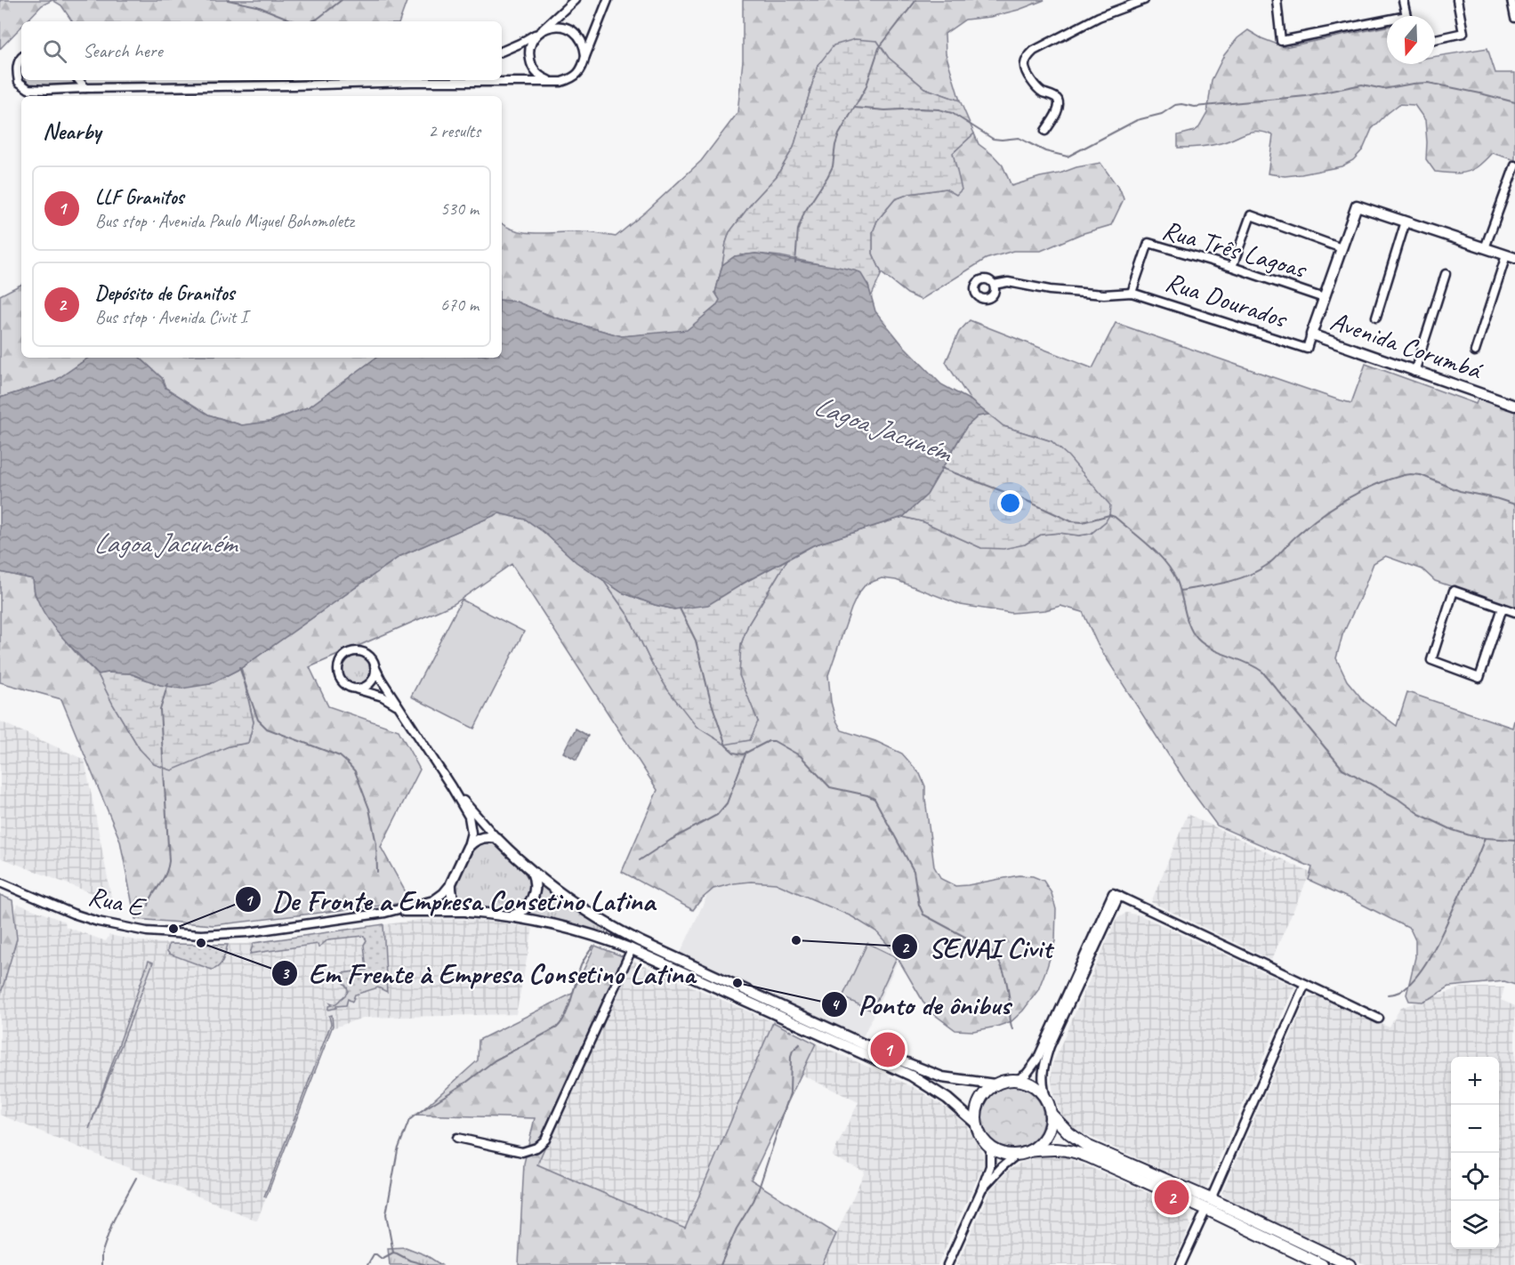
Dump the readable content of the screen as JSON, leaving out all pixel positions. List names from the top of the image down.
{
  "streets": {
    "street": [
      "Rua Três Lagoas",
      "Rua Dourados",
      "Avenida Corumbá",
      "Rua E"
    ]
  },
  "crossings": [
    ["Rua Três Lagoas", "Rua Dourados"],
    ["Rua Dourados", "Avenida Corumbá"]
  ],
  "water": ["Lagoa Jacuném"],
  "places": [
    "De Fronte a Empresa Consetino Latina",
    "SENAI Civit",
    "Em Frente à Empresa Consetino Latina",
    "Ponto de ônibus"
  ],
  "north": "bottom",
  "page": {
    "search": "Search here",
    "heading": ["Nearby", "2 results"],
    "list": [
      {
        "mark": "1",
        "name": "LLF Granitos",
        "note": "Bus stop · Avenida Paulo Miguel Bohomoletz",
        "value": "530 m"
      },
      {
        "mark": "2",
        "name": "Depósito de Granitos",
        "note": "Bus stop · Avenida Civit I",
        "value": "670 m"
      }
    ],
    "pins": ["1", "2"],
    "map_buttons": ["+", "−"]
  }
}
